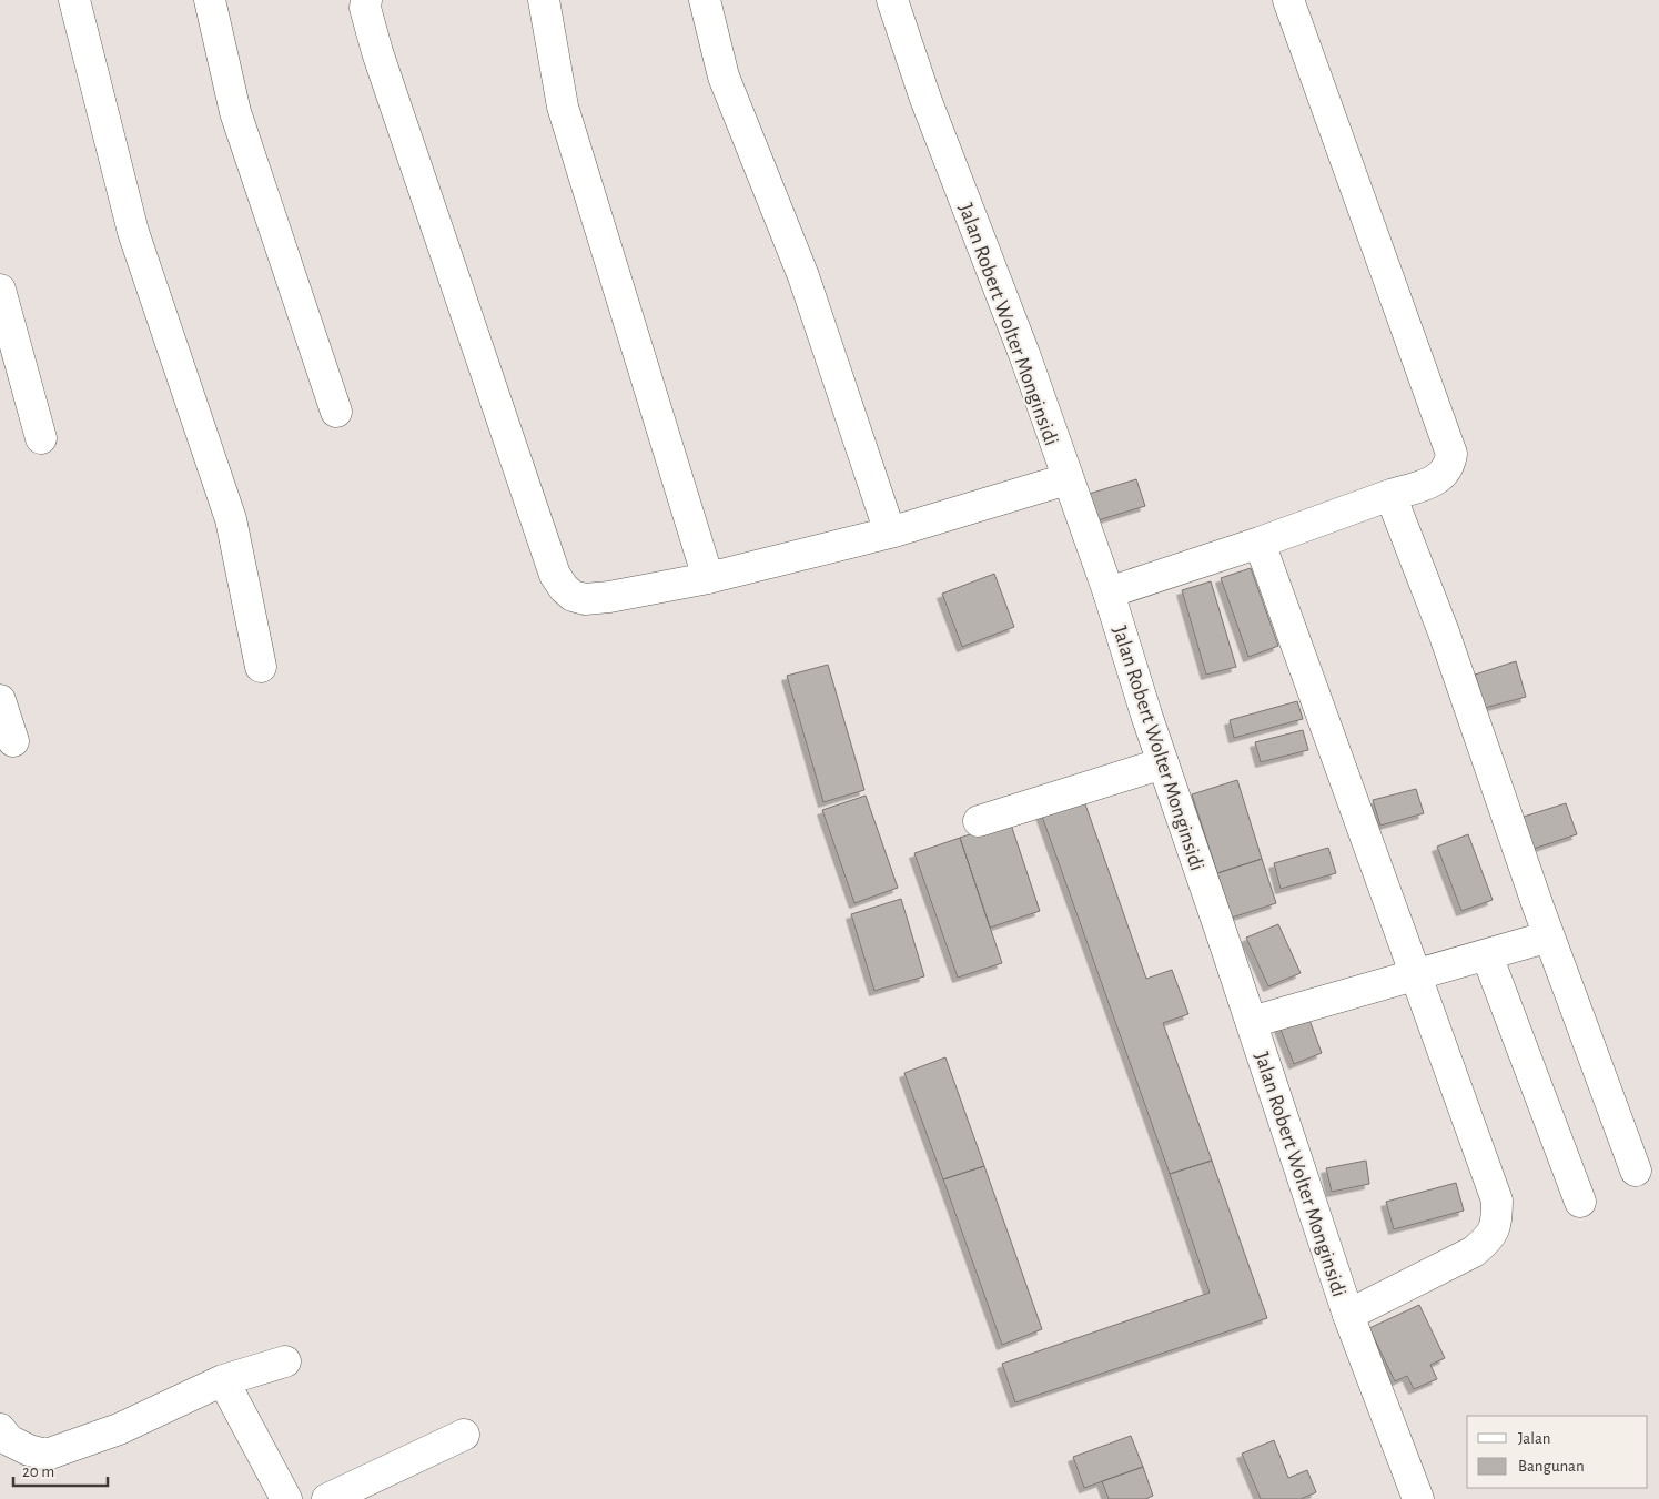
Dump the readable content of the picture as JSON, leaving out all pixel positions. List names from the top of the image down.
{
  "streets": {
    "street": ["Jalan Robert Wolter Monginsidi"]
  },
  "legend": ["Jalan", "Bangunan"],
  "scale_bar": "20 m"
}
